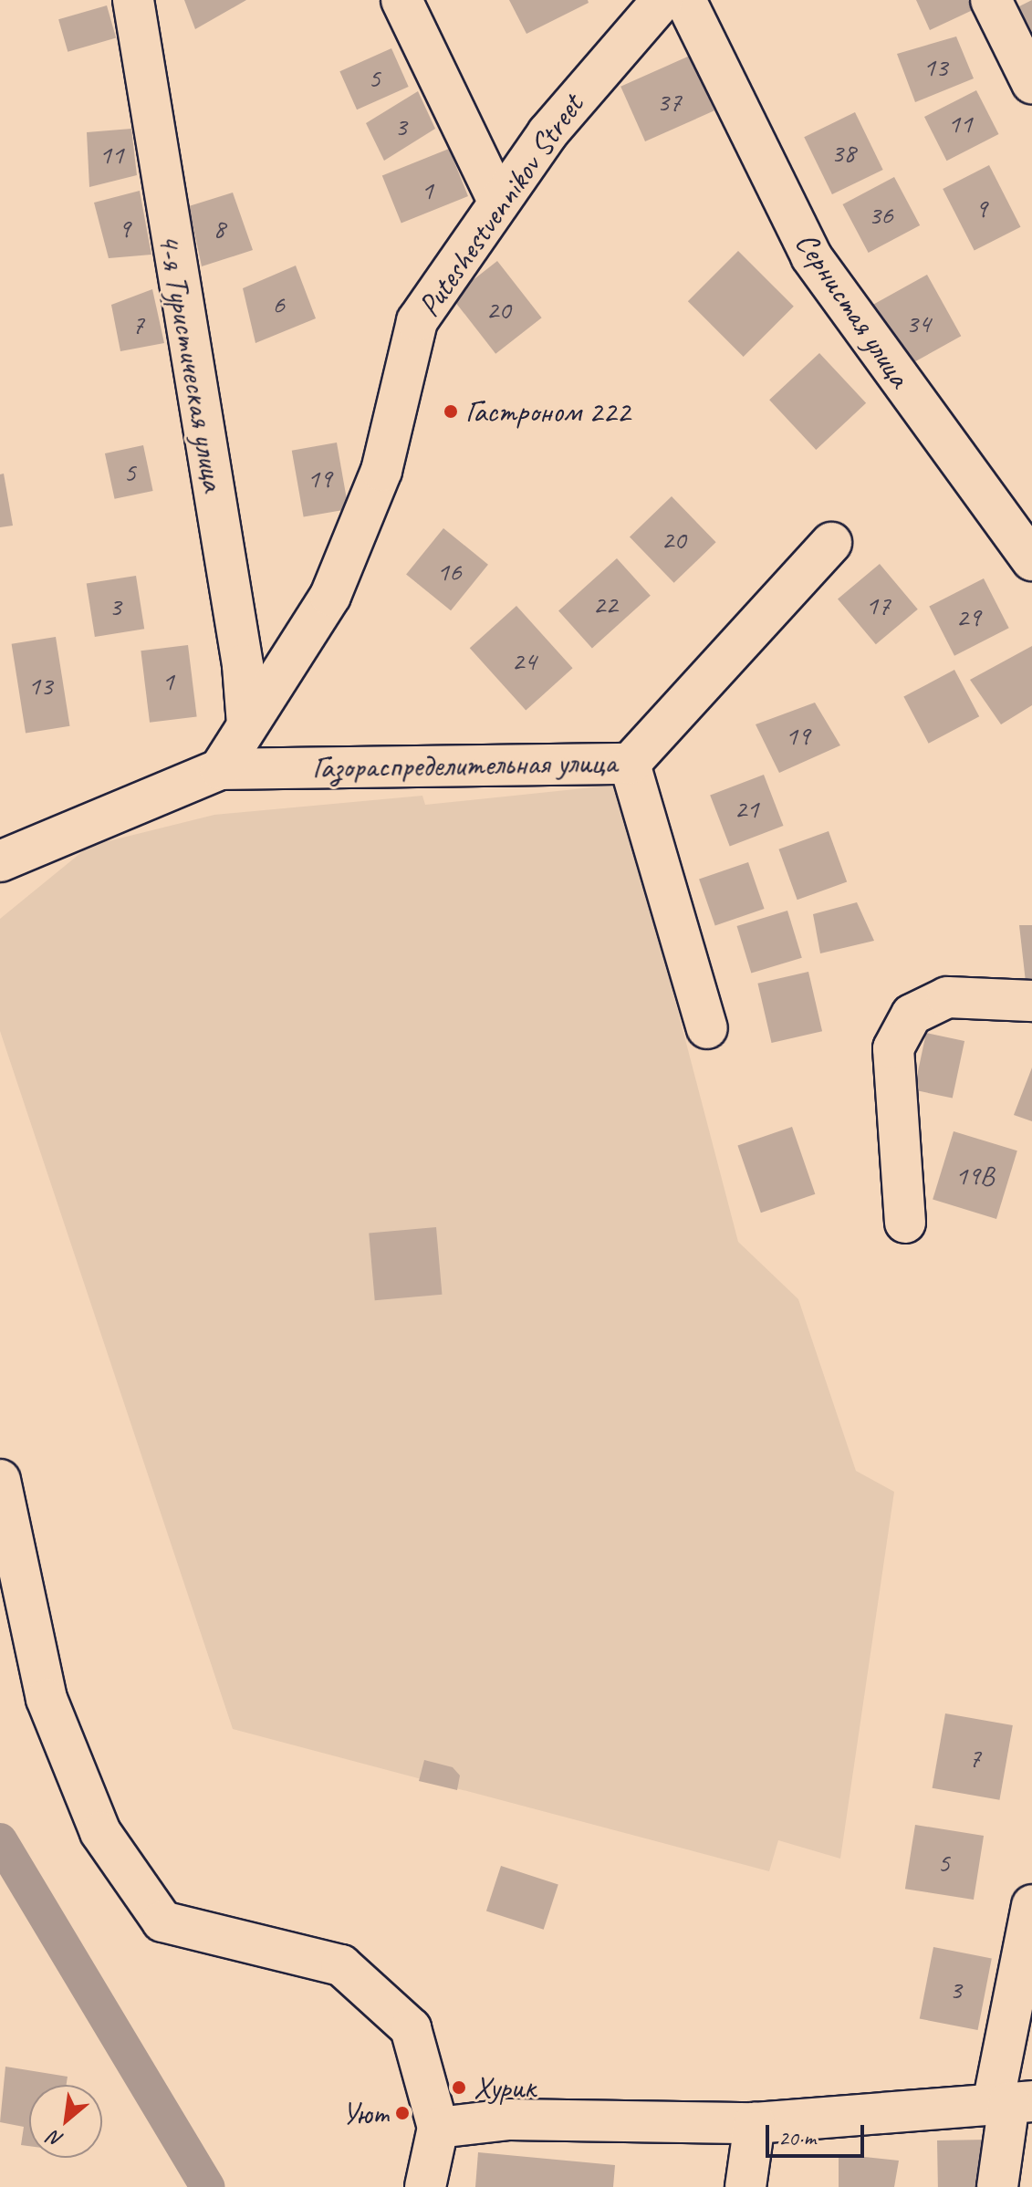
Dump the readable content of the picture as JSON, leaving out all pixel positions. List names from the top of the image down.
{
  "streets": {
    "street": [
      "Puteshestvennikov Street",
      "Сернистая улица",
      "4-я Туристическая улица",
      "Газораспределительная улица"
    ]
  },
  "crossings": [
    ["Puteshestvennikov Street", "4-я Туристическая улица"],
    ["Puteshestvennikov Street", "Газораспределительная улица"]
  ],
  "places": ["Гастроном 222", "Хурик", "Уют"],
  "house_numbers": [
    "13",
    "5",
    "37",
    "11",
    "3",
    "38",
    "11",
    "1",
    "9",
    "36",
    "9",
    "8",
    "6",
    "20",
    "34",
    "7",
    "5",
    "19",
    "20",
    "16",
    "22",
    "17",
    "3",
    "29",
    "24",
    "1",
    "13",
    "19",
    "21",
    "19В",
    "7",
    "5",
    "3"
  ],
  "scale_bar": "20 m",
  "north": "bottom left"
}
